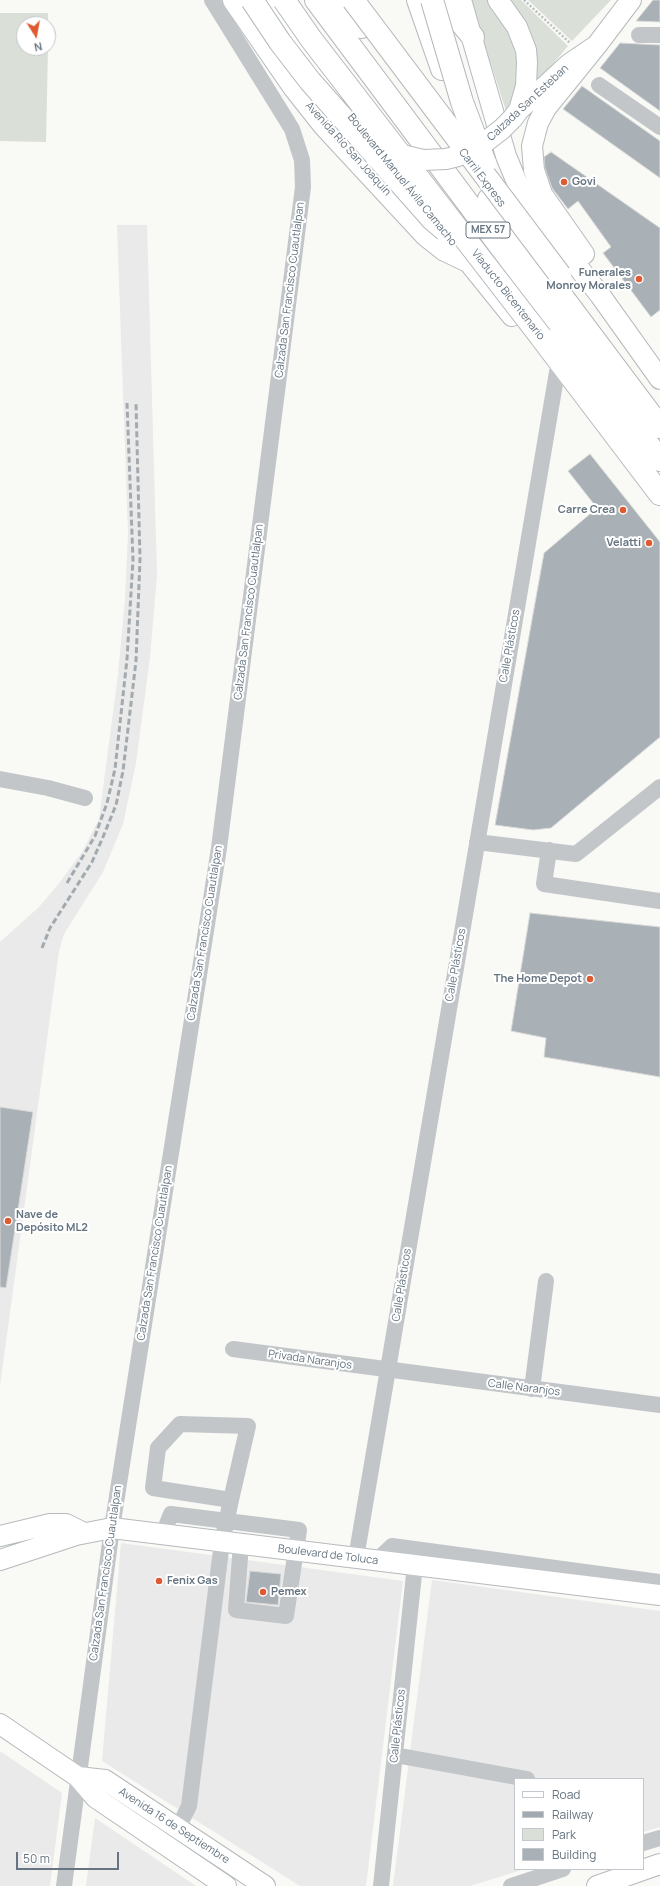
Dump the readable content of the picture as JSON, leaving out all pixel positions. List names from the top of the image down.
{
  "streets": {
    "highway": [
      "Avenida Río San Joaquín",
      "Carril Express",
      "MEX 57",
      "Viaducto Bicentenario"
    ],
    "main road": [
      "Calzada San Esteban",
      "Boulevard Manuel Ávila Camacho",
      "Boulevard de Toluca",
      "Avenida 16 de Septiembre"
    ],
    "street": [
      "Calzada San Francisco Cuautlalpan",
      "Calle Plásticos",
      "Privada Naranjos",
      "Calle Naranjos"
    ]
  },
  "crossings": [
    ["Calzada San Esteban", "Boulevard Manuel Ávila Camacho"],
    ["Avenida Río San Joaquín", "Boulevard Manuel Ávila Camacho"],
    ["Boulevard Manuel Ávila Camacho", "Calle Plásticos"],
    ["Calzada San Francisco Cuautlalpan", "Boulevard de Toluca"],
    ["Calzada San Francisco Cuautlalpan", "Avenida 16 de Septiembre"],
    ["Calle Plásticos", "Privada Naranjos"],
    ["Calle Plásticos", "Calle Naranjos"],
    ["Calle Plásticos", "Boulevard de Toluca"],
    ["Privada Naranjos", "Calle Naranjos"]
  ],
  "places": [
    "Govi",
    "Funerales Monroy Morales",
    "Carre Crea",
    "Velatti",
    "The Home Depot",
    "Nave de Depósito ML2",
    "Fenix Gas",
    "Pemex"
  ],
  "legend": [
    "Road",
    "Railway",
    "Park",
    "Building"
  ],
  "scale_bar": "50 m",
  "north": "bottom"
}
